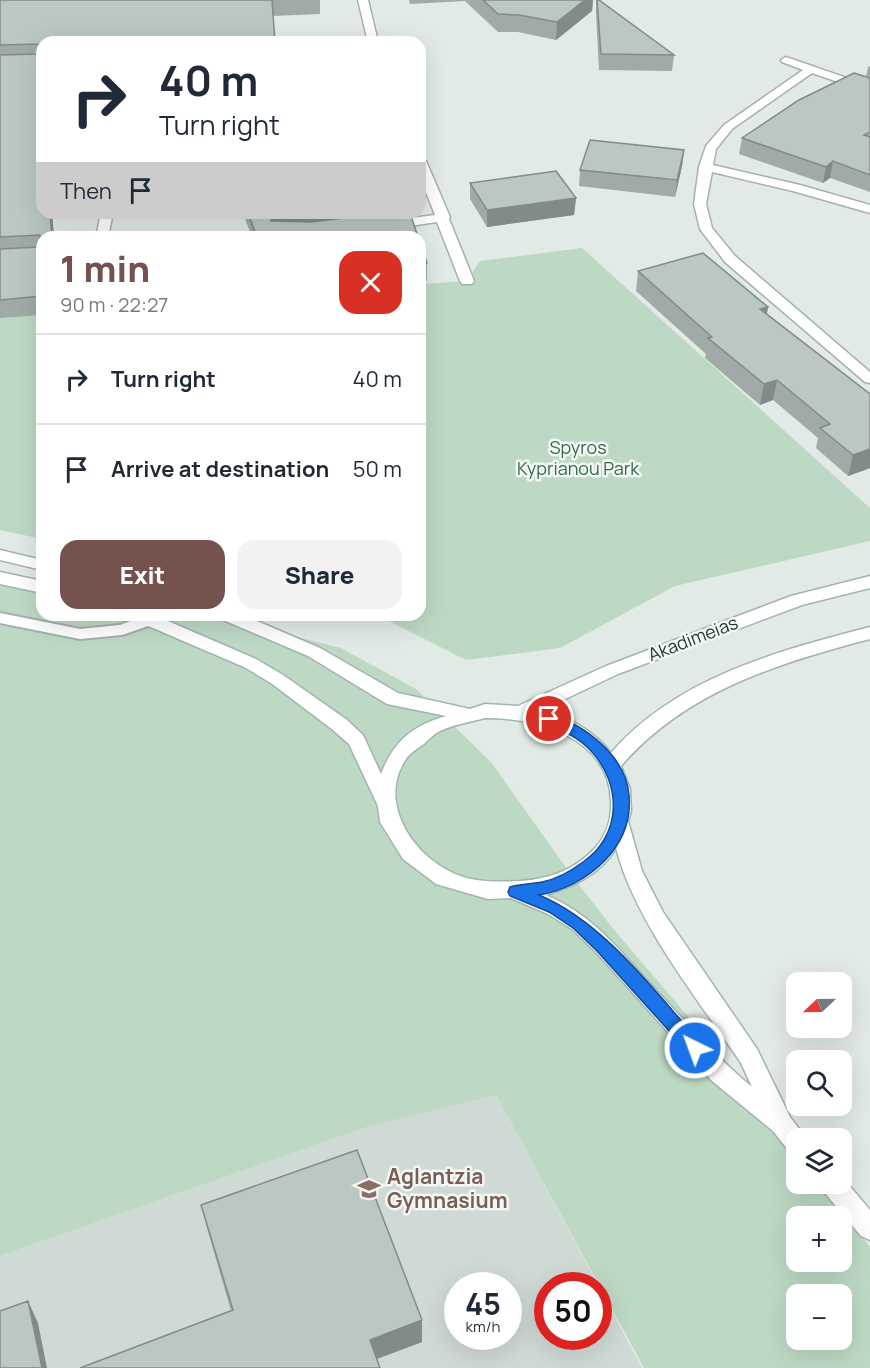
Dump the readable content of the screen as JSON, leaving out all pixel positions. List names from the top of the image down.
{
  "streets": {
    "main road": ["Akadimeias"]
  },
  "parks": ["Spyros Kyprianou Park"],
  "places": {
    "school or university": ["Aglantzia Gymnasium"]
  },
  "north": "left",
  "page": {
    "turn": ["40 m", "Turn right"],
    "then": "Then",
    "heading": ["1 min", "90 m · 22:27"],
    "list": [
      {
        "name": "Turn right",
        "value": "40 m"
      },
      {
        "name": "Arrive at destination",
        "value": "50 m"
      }
    ],
    "buttons": ["Exit", "Share"],
    "map_buttons": ["+", "−"],
    "speed": "45 km/h",
    "limit": "50"
  }
}
